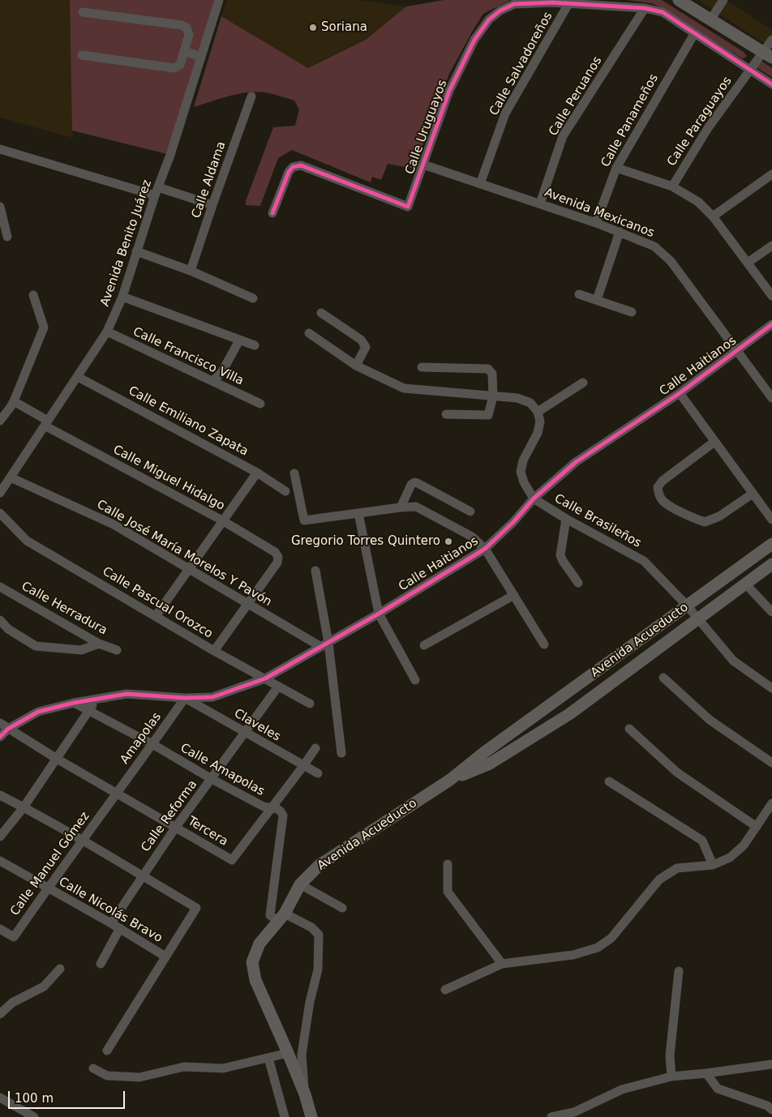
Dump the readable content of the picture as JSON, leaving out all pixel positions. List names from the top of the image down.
{
  "streets": {
    "main road": ["Avenida Acueducto"],
    "street": [
      "Calle Salvadoreños",
      "Calle Peruanos",
      "Calle Panameños",
      "Calle Paraguayos",
      "Calle Uruguayos",
      "Calle Aldama",
      "Avenida Mexicanos",
      "Avenida Benito Juárez",
      "Calle Francisco Villa",
      "Calle Haitianos",
      "Calle Emiliano Zapata",
      "Calle Miguel Hidalgo",
      "Calle Brasileños",
      "Calle José María Morelos Y Pavón",
      "Calle Pascual Orozco",
      "Calle Herradura",
      "Claveles",
      "Amapolas",
      "Calle Amapolas",
      "Calle Reforma",
      "Tercera",
      "Calle Manuel Gómez",
      "Calle Nicolás Bravo"
    ]
  },
  "crossings": [
    ["Calle Salvadoreños", "Avenida Mexicanos"],
    ["Calle Peruanos", "Avenida Mexicanos"],
    ["Calle Panameños", "Avenida Mexicanos"],
    ["Calle Uruguayos", "Avenida Mexicanos"],
    ["Avenida Mexicanos", "Calle Haitianos"],
    ["Avenida Benito Juárez", "Calle Francisco Villa"],
    ["Avenida Benito Juárez", "Calle Emiliano Zapata"],
    ["Avenida Benito Juárez", "Calle Miguel Hidalgo"],
    ["Avenida Benito Juárez", "Calle José María Morelos Y Pavón"],
    ["Calle Haitianos", "Calle Brasileños"],
    ["Calle Haitianos", "Calle José María Morelos Y Pavón"],
    ["Calle Haitianos", "Calle Pascual Orozco"],
    ["Calle Haitianos", "Claveles"],
    ["Calle Haitianos", "Amapolas"],
    ["Calle Haitianos", "Calle Amapolas"],
    ["Calle Miguel Hidalgo", "Calle José María Morelos Y Pavón"],
    ["Calle Brasileños", "Avenida Acueducto"],
    ["Calle Pascual Orozco", "Calle Reforma"],
    ["Avenida Acueducto", "Calle Amapolas"],
    ["Claveles", "Amapolas"],
    ["Claveles", "Calle Reforma"],
    ["Claveles", "Tercera"],
    ["Amapolas", "Calle Amapolas"],
    ["Amapolas", "Calle Manuel Gómez"],
    ["Calle Amapolas", "Calle Reforma"],
    ["Calle Amapolas", "Tercera"],
    ["Calle Reforma", "Tercera"],
    ["Calle Reforma", "Calle Nicolás Bravo"],
    ["Calle Manuel Gómez", "Calle Nicolás Bravo"]
  ],
  "places": ["Soriana", "Gregorio Torres Quintero"],
  "scale_bar": "100 m"
}
